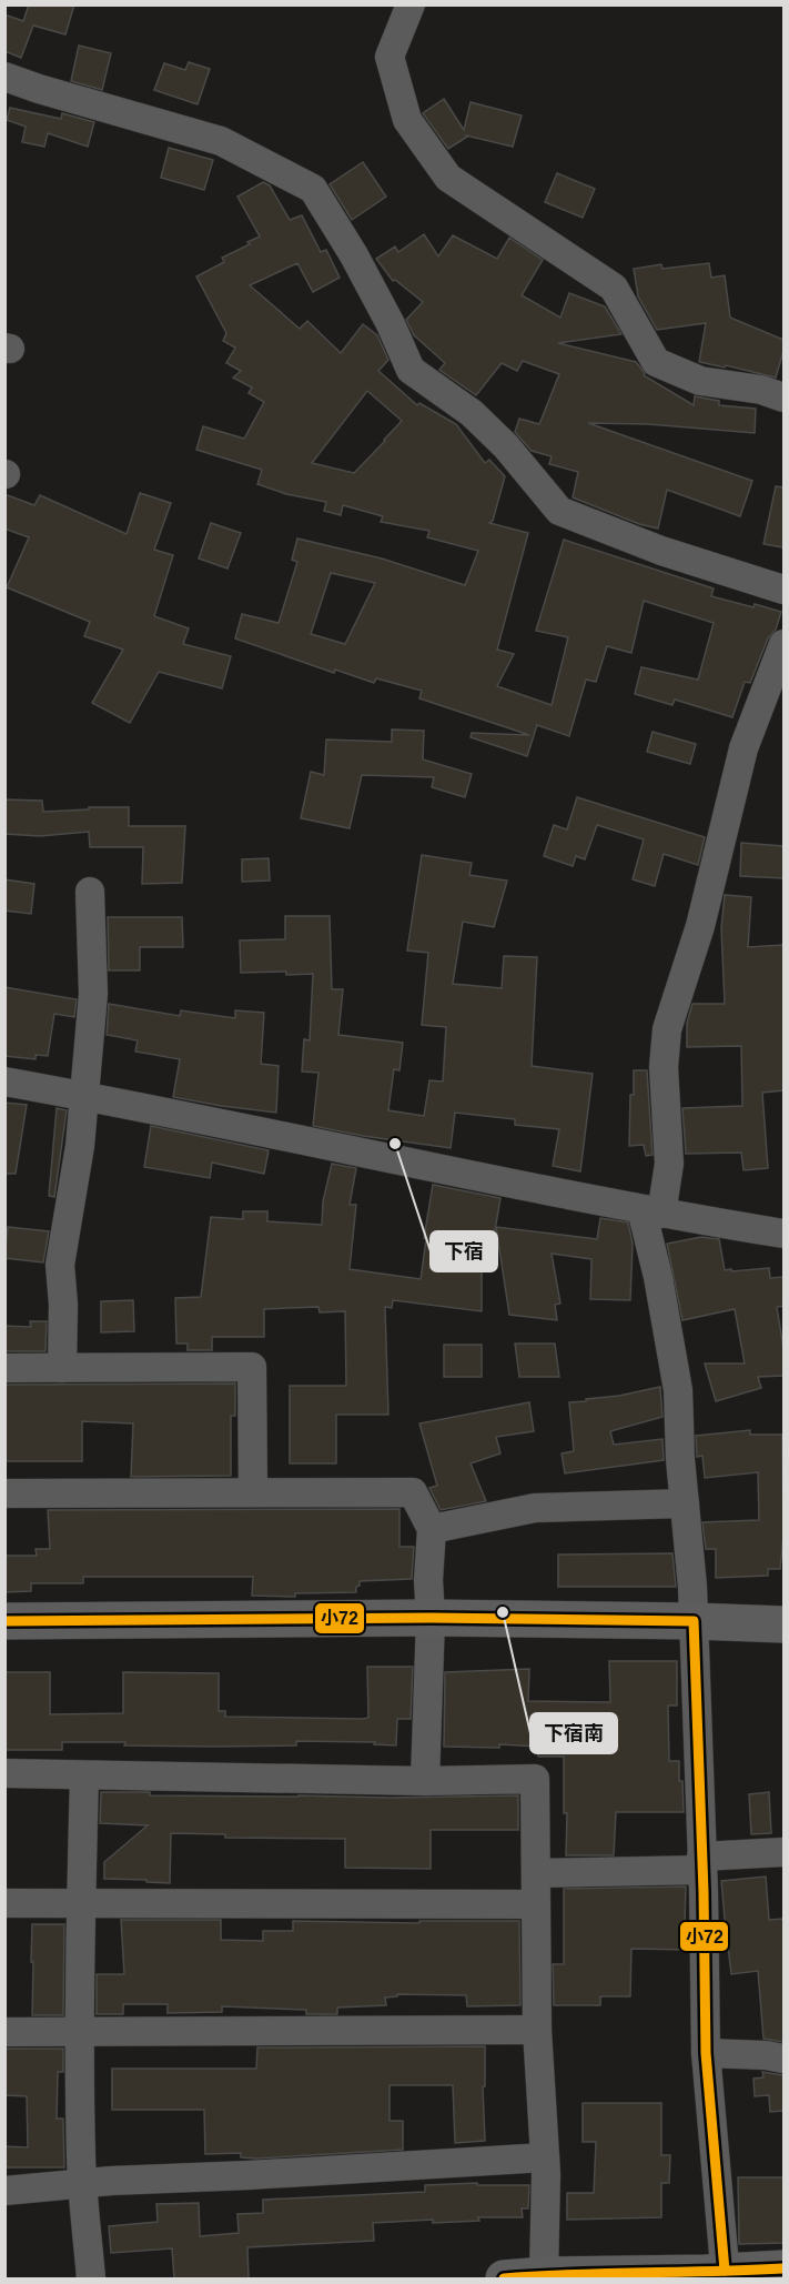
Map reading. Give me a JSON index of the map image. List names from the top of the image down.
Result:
{
  "places": ["下宿", "下宿南"],
  "lines": ["transit line 小72"]
}
